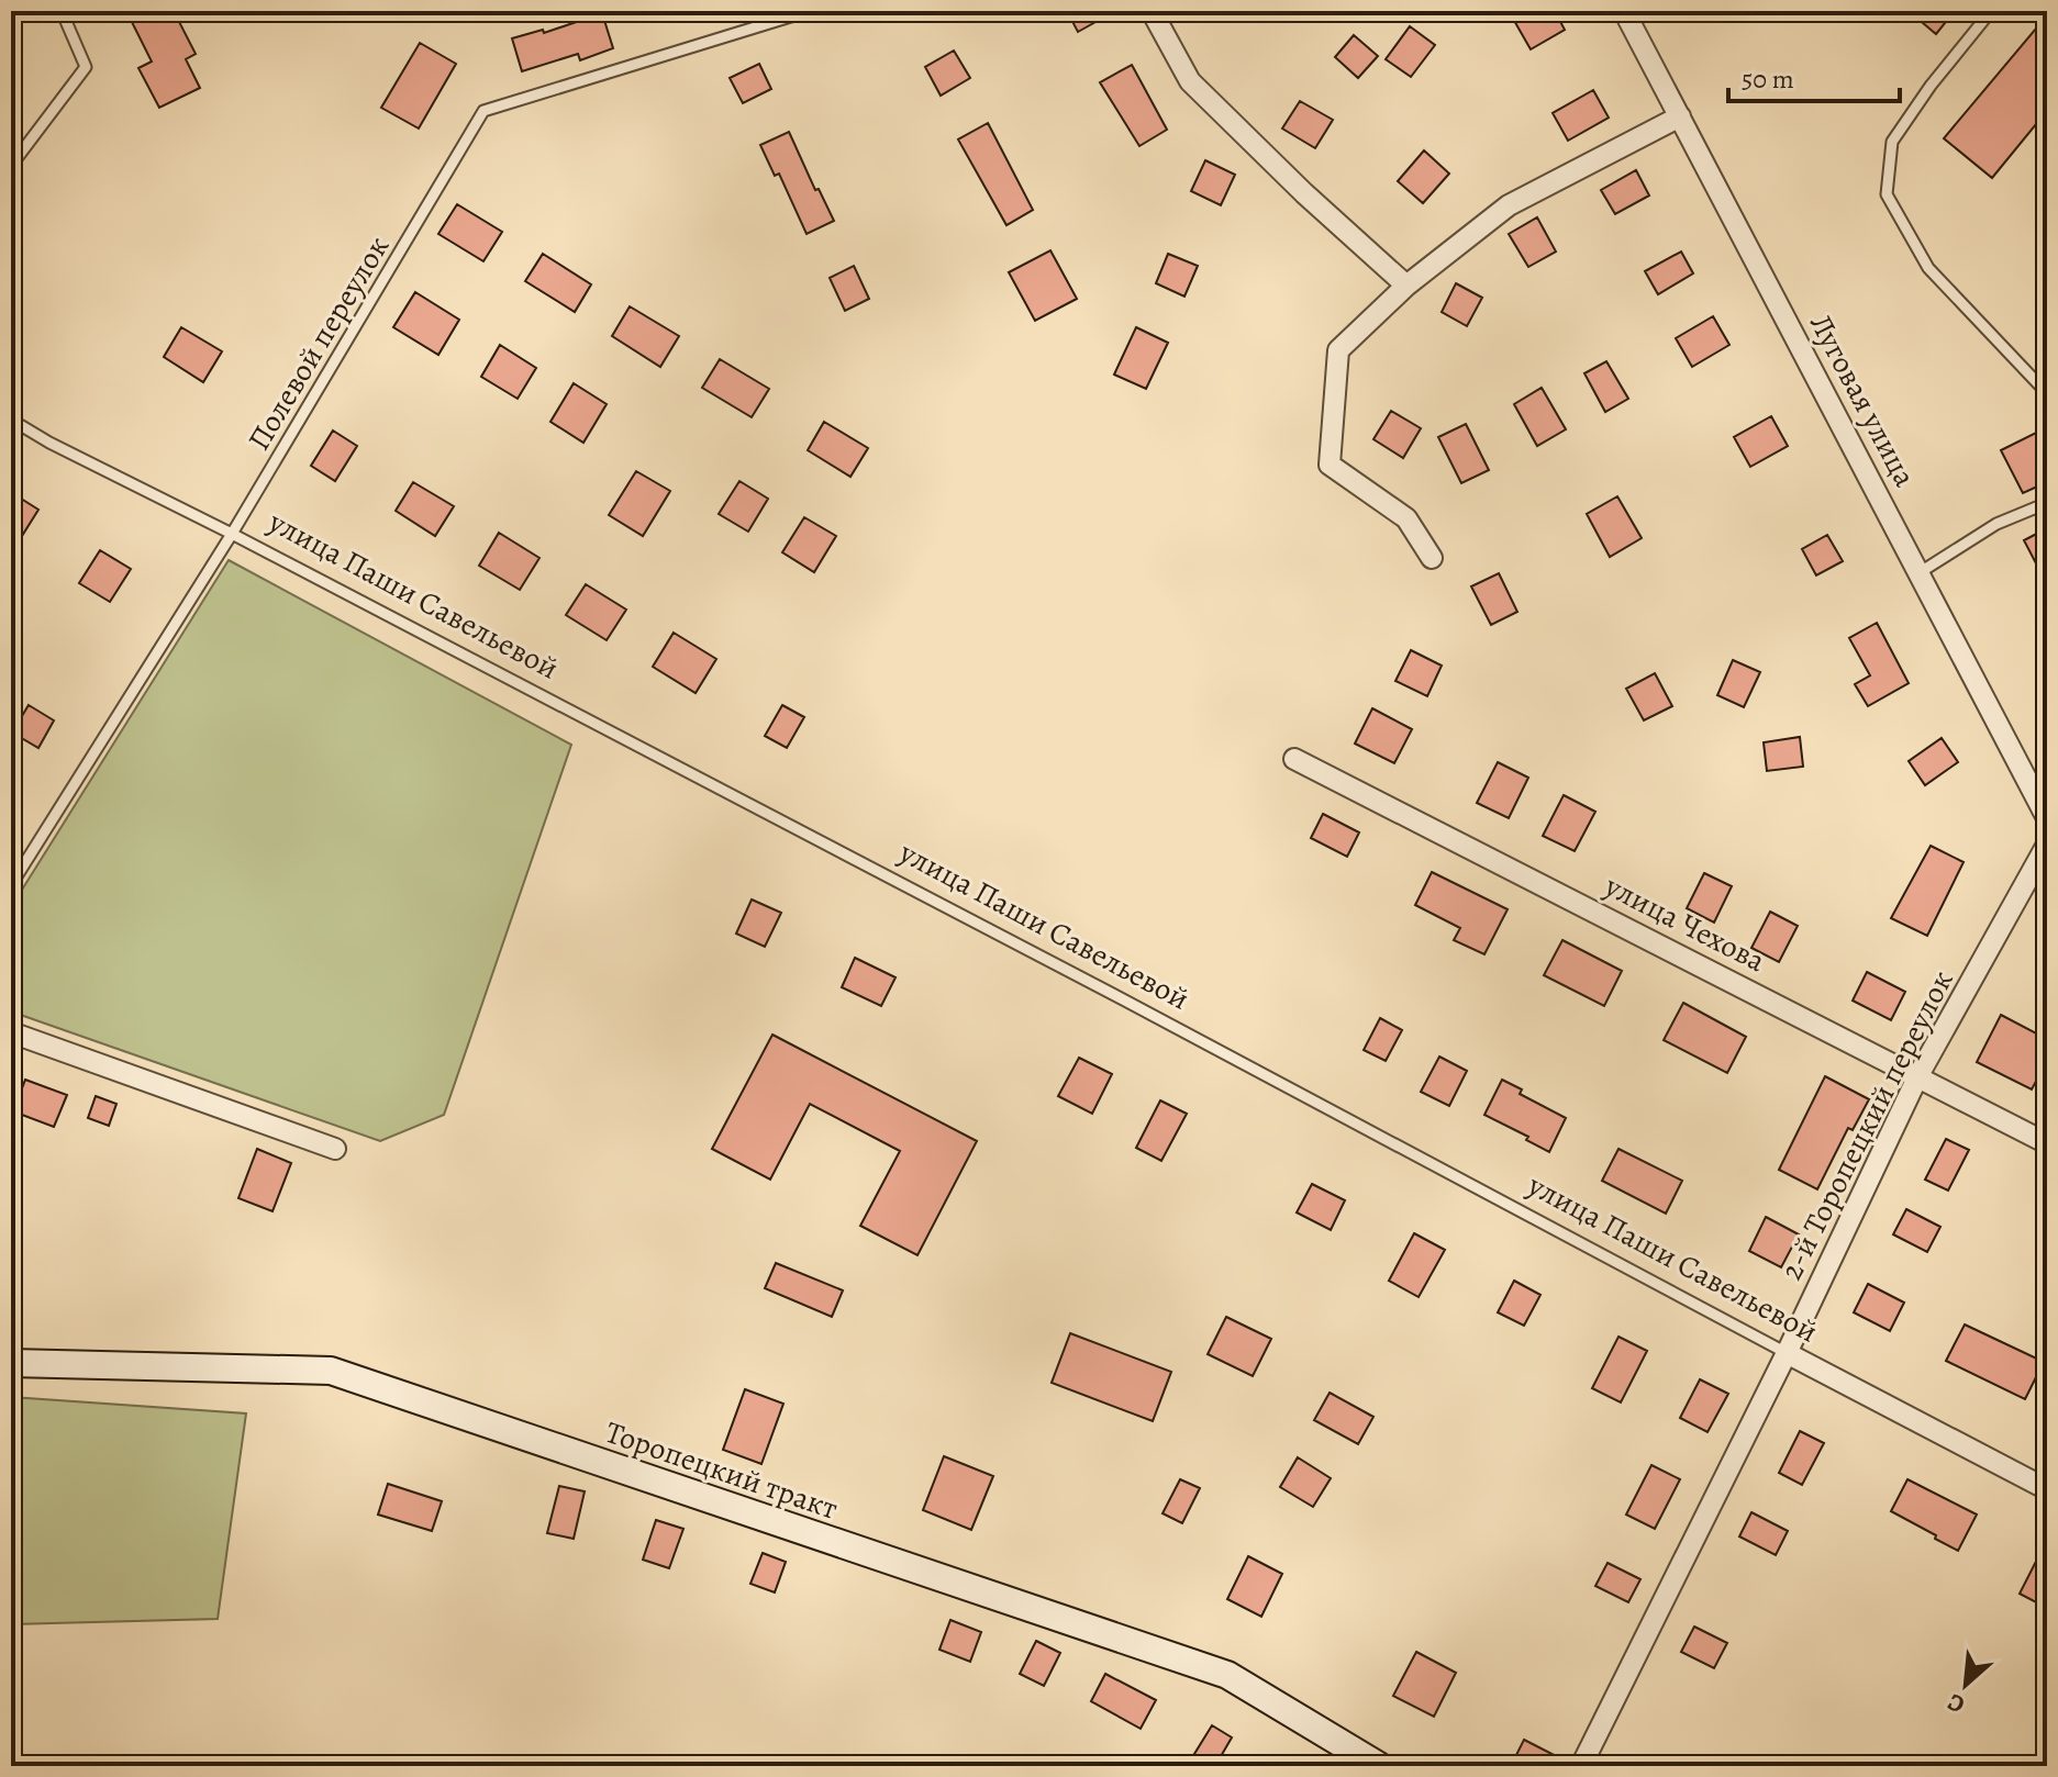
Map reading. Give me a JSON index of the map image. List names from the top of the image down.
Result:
{
  "streets": {
    "main road": ["Торопецкий тракт"],
    "street": [
      "Луговая улица",
      "улица Паши Савельевой",
      "улица Чехова",
      "2-й Торопецкий переулок"
    ],
    "lane": ["Полевой переулок"]
  },
  "crossings": [
    ["Полевой переулок", "улица Паши Савельевой"],
    ["улица Паши Савельевой", "2-й Торопецкий переулок"],
    ["улица Чехова", "2-й Торопецкий переулок"]
  ],
  "scale_bar": "50 m",
  "north": "bottom left"
}
